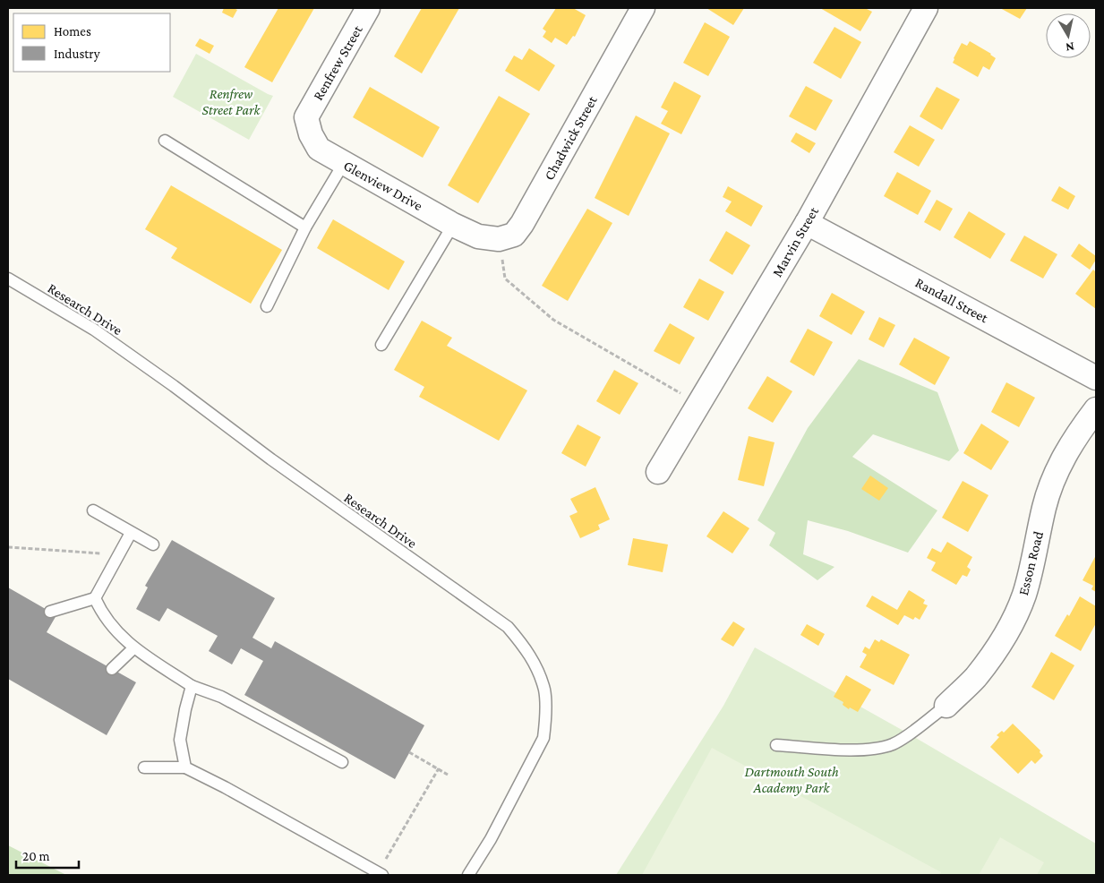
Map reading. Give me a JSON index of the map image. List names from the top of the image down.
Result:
{
  "streets": {
    "street": [
      "Renfrew Street",
      "Chadwick Street",
      "Glenview Drive",
      "Marvin Street",
      "Randall Street",
      "Esson Road"
    ],
    "lane": ["Research Drive"]
  },
  "crossings": [
    ["Renfrew Street", "Glenview Drive"],
    ["Chadwick Street", "Glenview Drive"],
    ["Marvin Street", "Randall Street"]
  ],
  "parks": ["Renfrew Street Park", "Dartmouth South Academy Park"],
  "legend": ["Homes", "Industry"],
  "scale_bar": "20 m",
  "north": "bottom"
}
